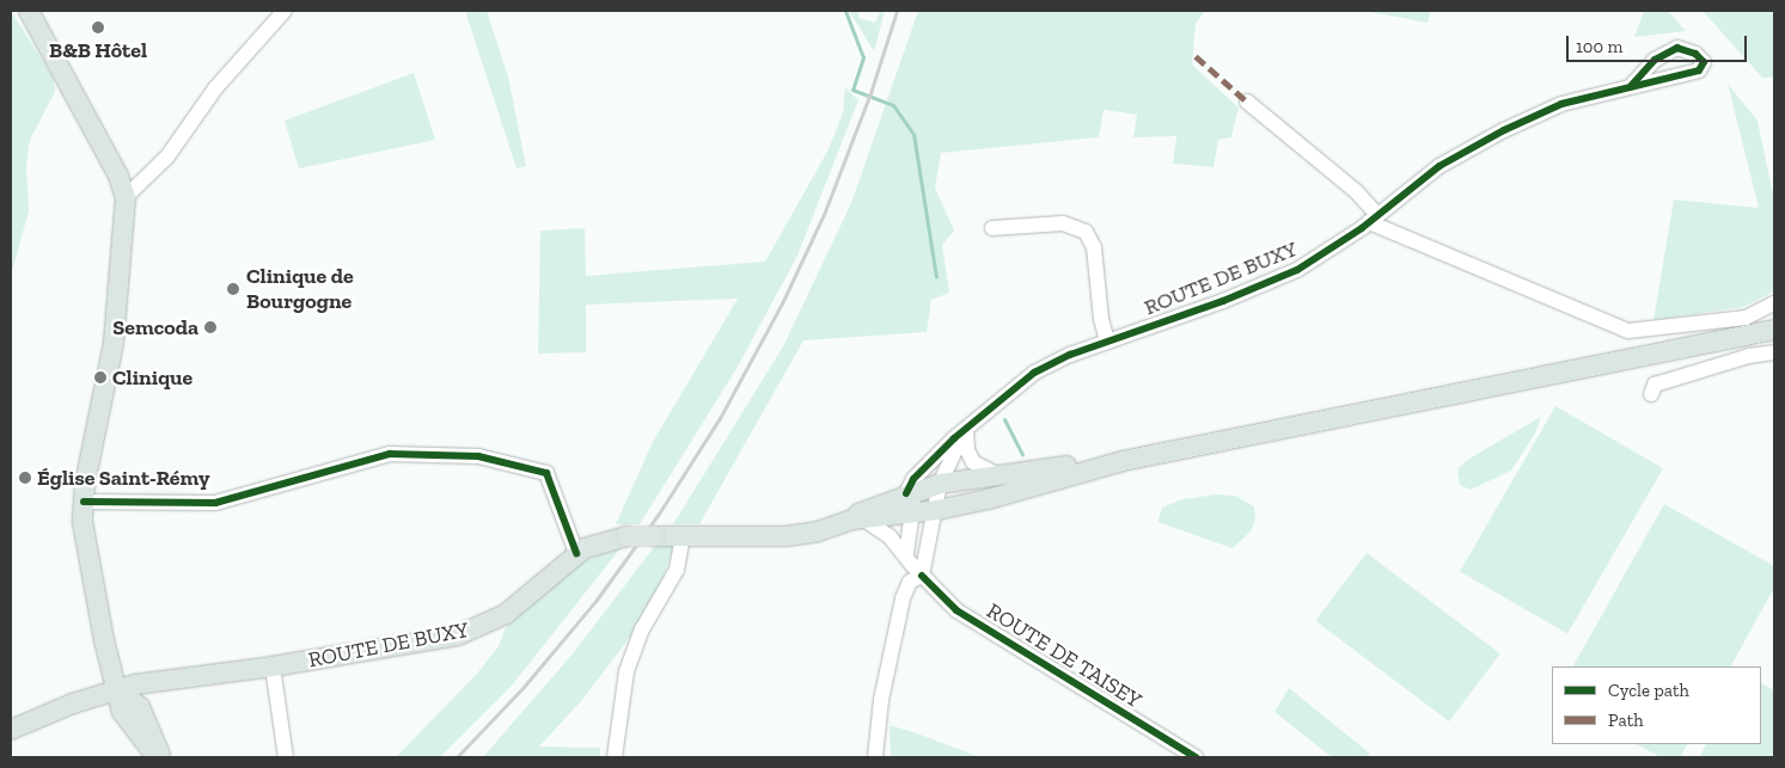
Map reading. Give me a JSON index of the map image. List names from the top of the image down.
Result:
{
  "streets": {
    "main road": ["ROUTE DE BUXY"],
    "street": ["ROUTE DE TAISEY"]
  },
  "crossings": [
    ["ROUTE DE BUXY", "ROUTE DE TAISEY"]
  ],
  "places": [
    "B&B Hôtel",
    "Clinique de Bourgogne",
    "Semcoda",
    "Clinique",
    "Église Saint-Rémy"
  ],
  "legend": ["Cycle path", "Path"],
  "scale_bar": "100 m"
}
